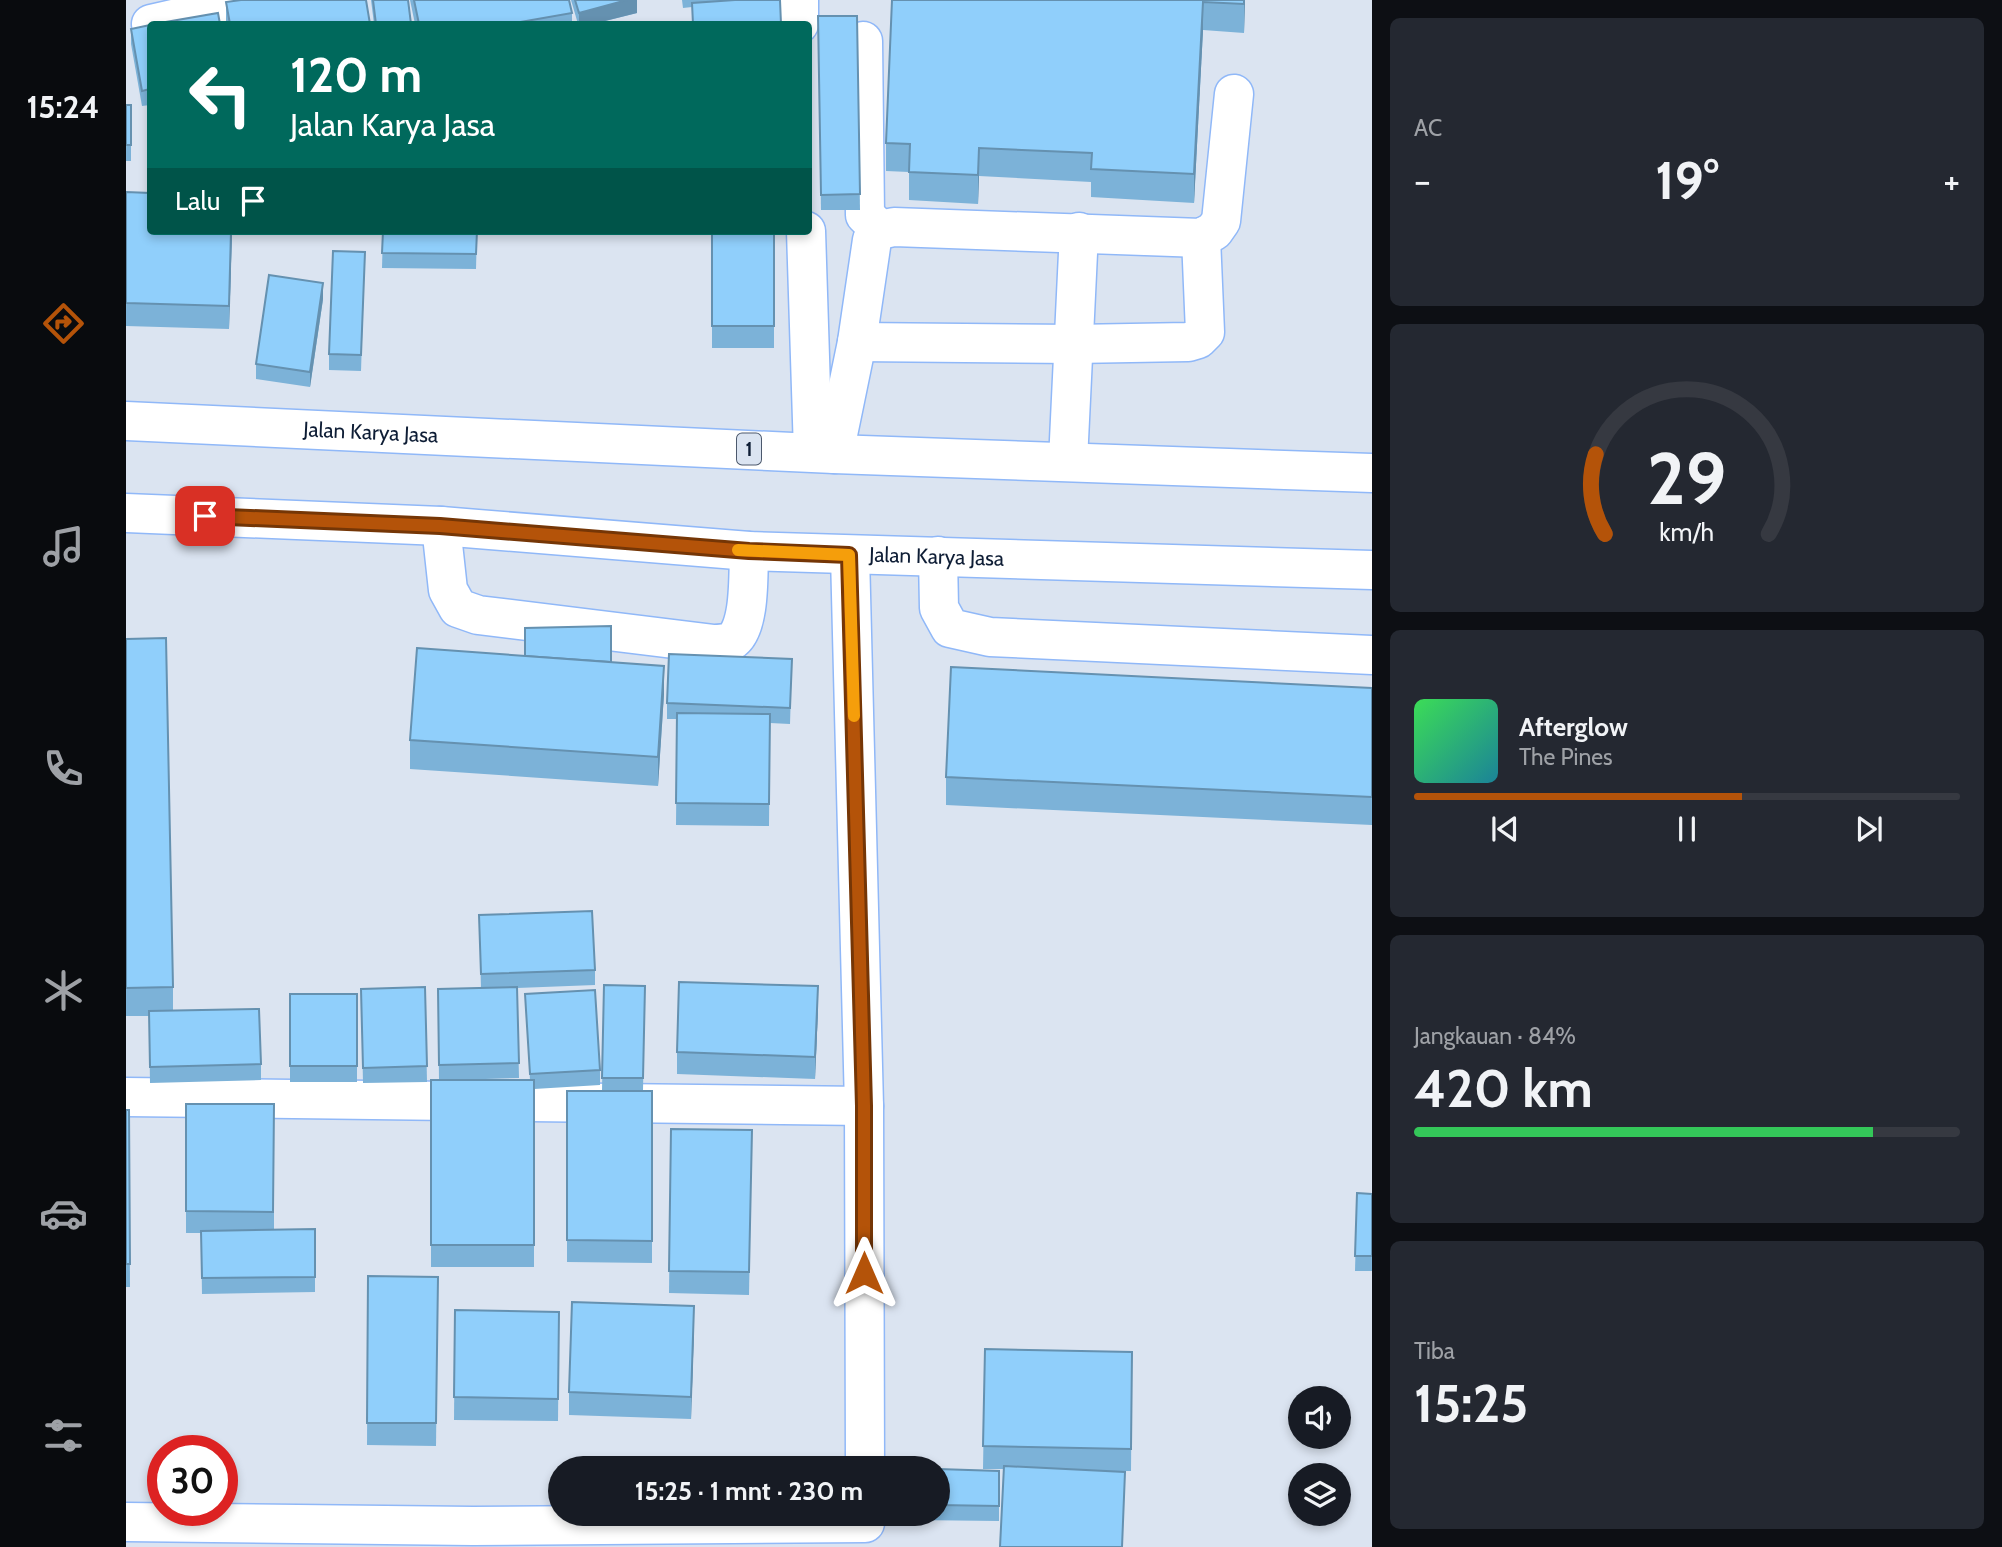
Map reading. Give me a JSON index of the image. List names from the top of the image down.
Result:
{
  "streets": {
    "main road": ["Jalan Karya Jasa", "1"]
  },
  "page": {
    "tabs": "15:24",
    "tile": [
      "AC",
      ["Jangkauan · 84%", "420 km"],
      ["Tiba", "15:25"]
    ],
    "turn": ["120 m", "Jalan Karya Jasa"],
    "heat": ["−", "19°", "+"],
    "then": "Lalu",
    "song": ["Afterglow", "The Pines"],
    "limit": "30",
    "trip": "15:25 · 1 mnt · 230 m",
    "gauge": ["29", "km/h"]
  }
}
